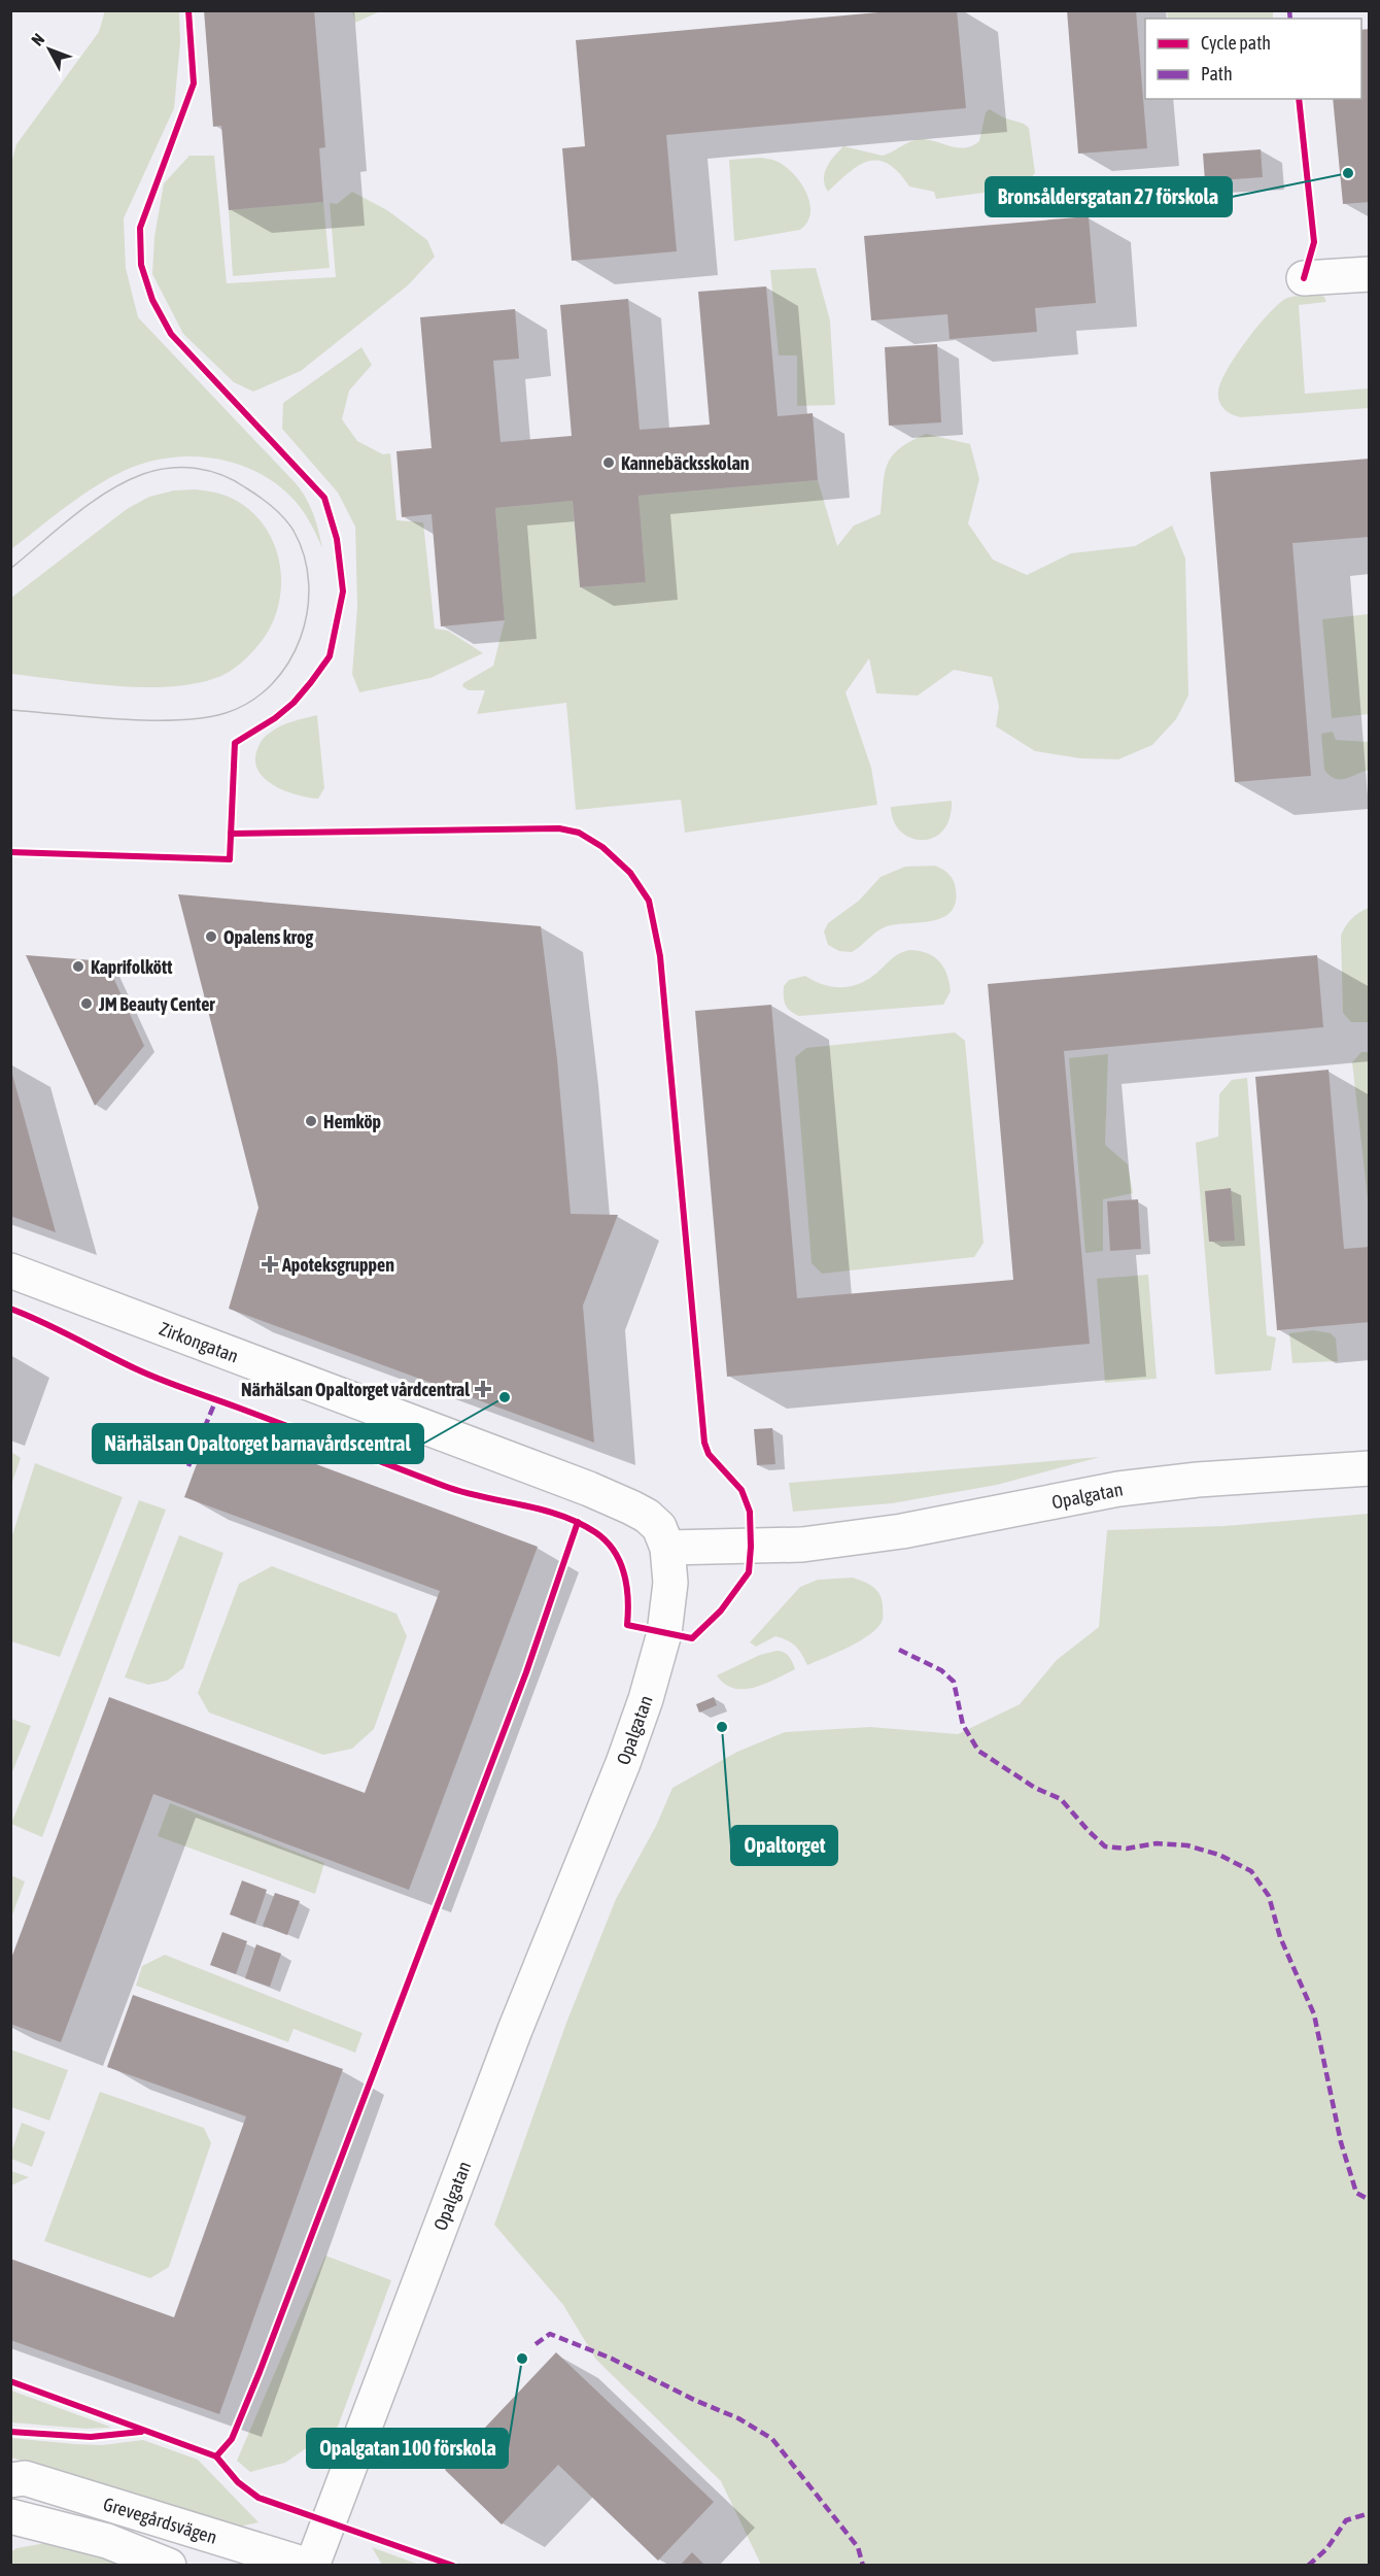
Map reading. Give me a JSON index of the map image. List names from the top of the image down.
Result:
{
  "streets": {
    "street": ["Zirkongatan", "Opalgatan", "Grevegårdsvägen"]
  },
  "crossings": [
    ["Zirkongatan", "Opalgatan"],
    ["Opalgatan", "Grevegårdsvägen"]
  ],
  "places": {
    "other": [
      "Bronsåldersgatan 27 förskola",
      "Kannebäcksskolan",
      "Opalens krog",
      "Kaprifolkött",
      "JM Beauty Center",
      "Hemköp",
      "Närhälsan Opaltorget barnavårdscentral",
      "Opaltorget",
      "Opalgatan 100 förskola"
    ],
    "health": ["Apoteksgruppen", "Närhälsan Opaltorget vårdcentral"]
  },
  "legend": ["Cycle path", "Path"],
  "north": "top left"
}
